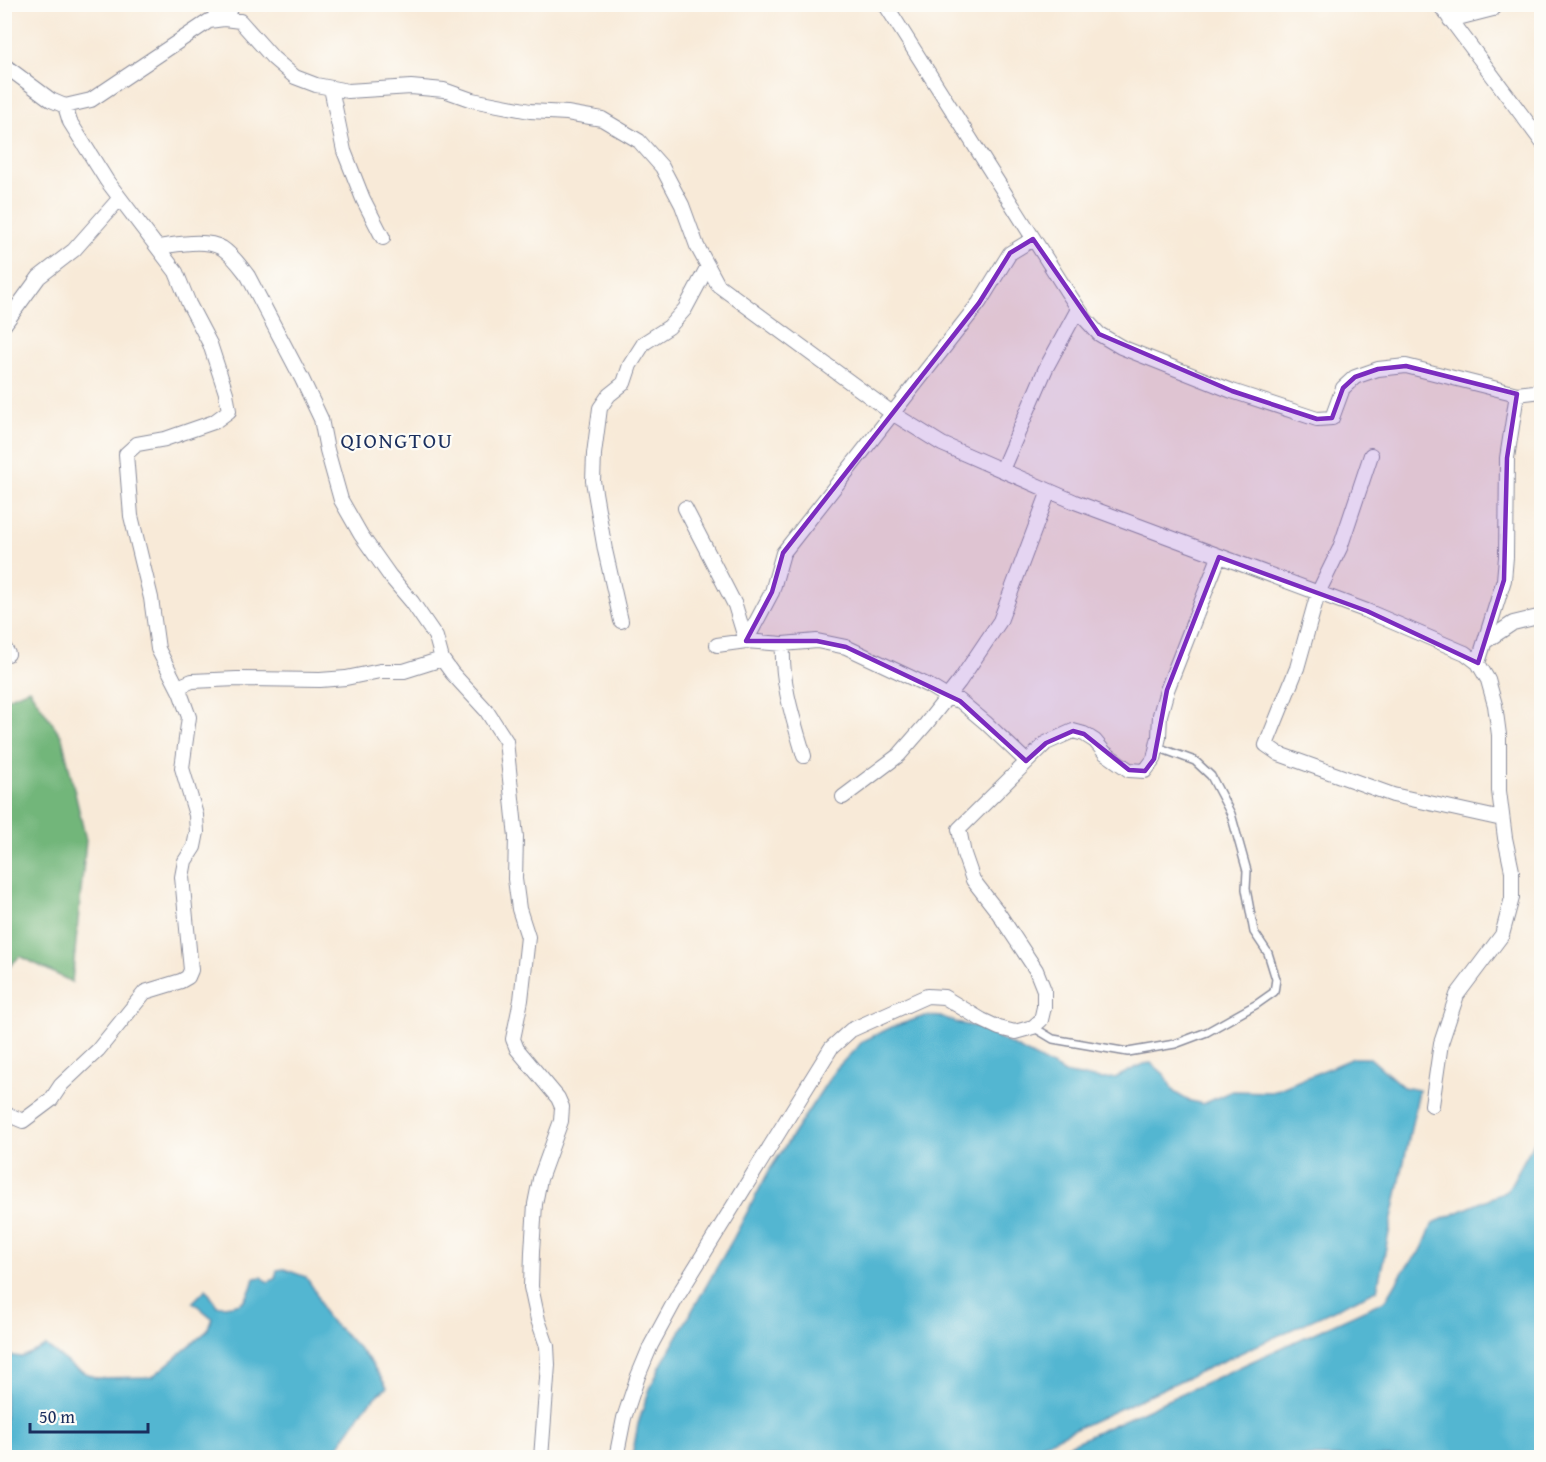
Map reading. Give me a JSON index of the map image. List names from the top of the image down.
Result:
{
  "districts": ["QIONGTOU"],
  "scale_bar": "50 m"
}
